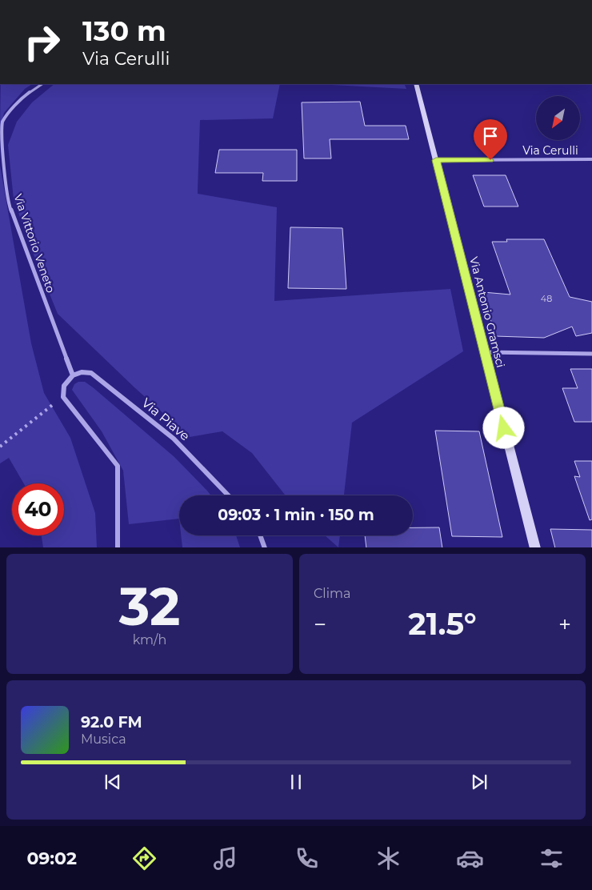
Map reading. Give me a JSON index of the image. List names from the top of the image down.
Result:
{
  "streets": {
    "street": [
      "Via Cerulli",
      "Via Vittorio Veneto",
      "Via Antonio Gramsci",
      "Via Piave"
    ]
  },
  "crossings": [
    ["Via Cerulli", "Via Antonio Gramsci"],
    ["Via Vittorio Veneto", "Via Piave"]
  ],
  "house_numbers": ["48"],
  "north": "bottom left",
  "page": {
    "turn": ["130 m", "Via Cerulli"],
    "limit": "40",
    "trip": "09:03 · 1 min · 150 m",
    "tile": [
      ["32", "km/h"],
      "Clima"
    ],
    "heat": ["−", "21.5°", "+"],
    "song": ["92.0 FM", "Musica"],
    "tabs": "09:02"
  }
}
